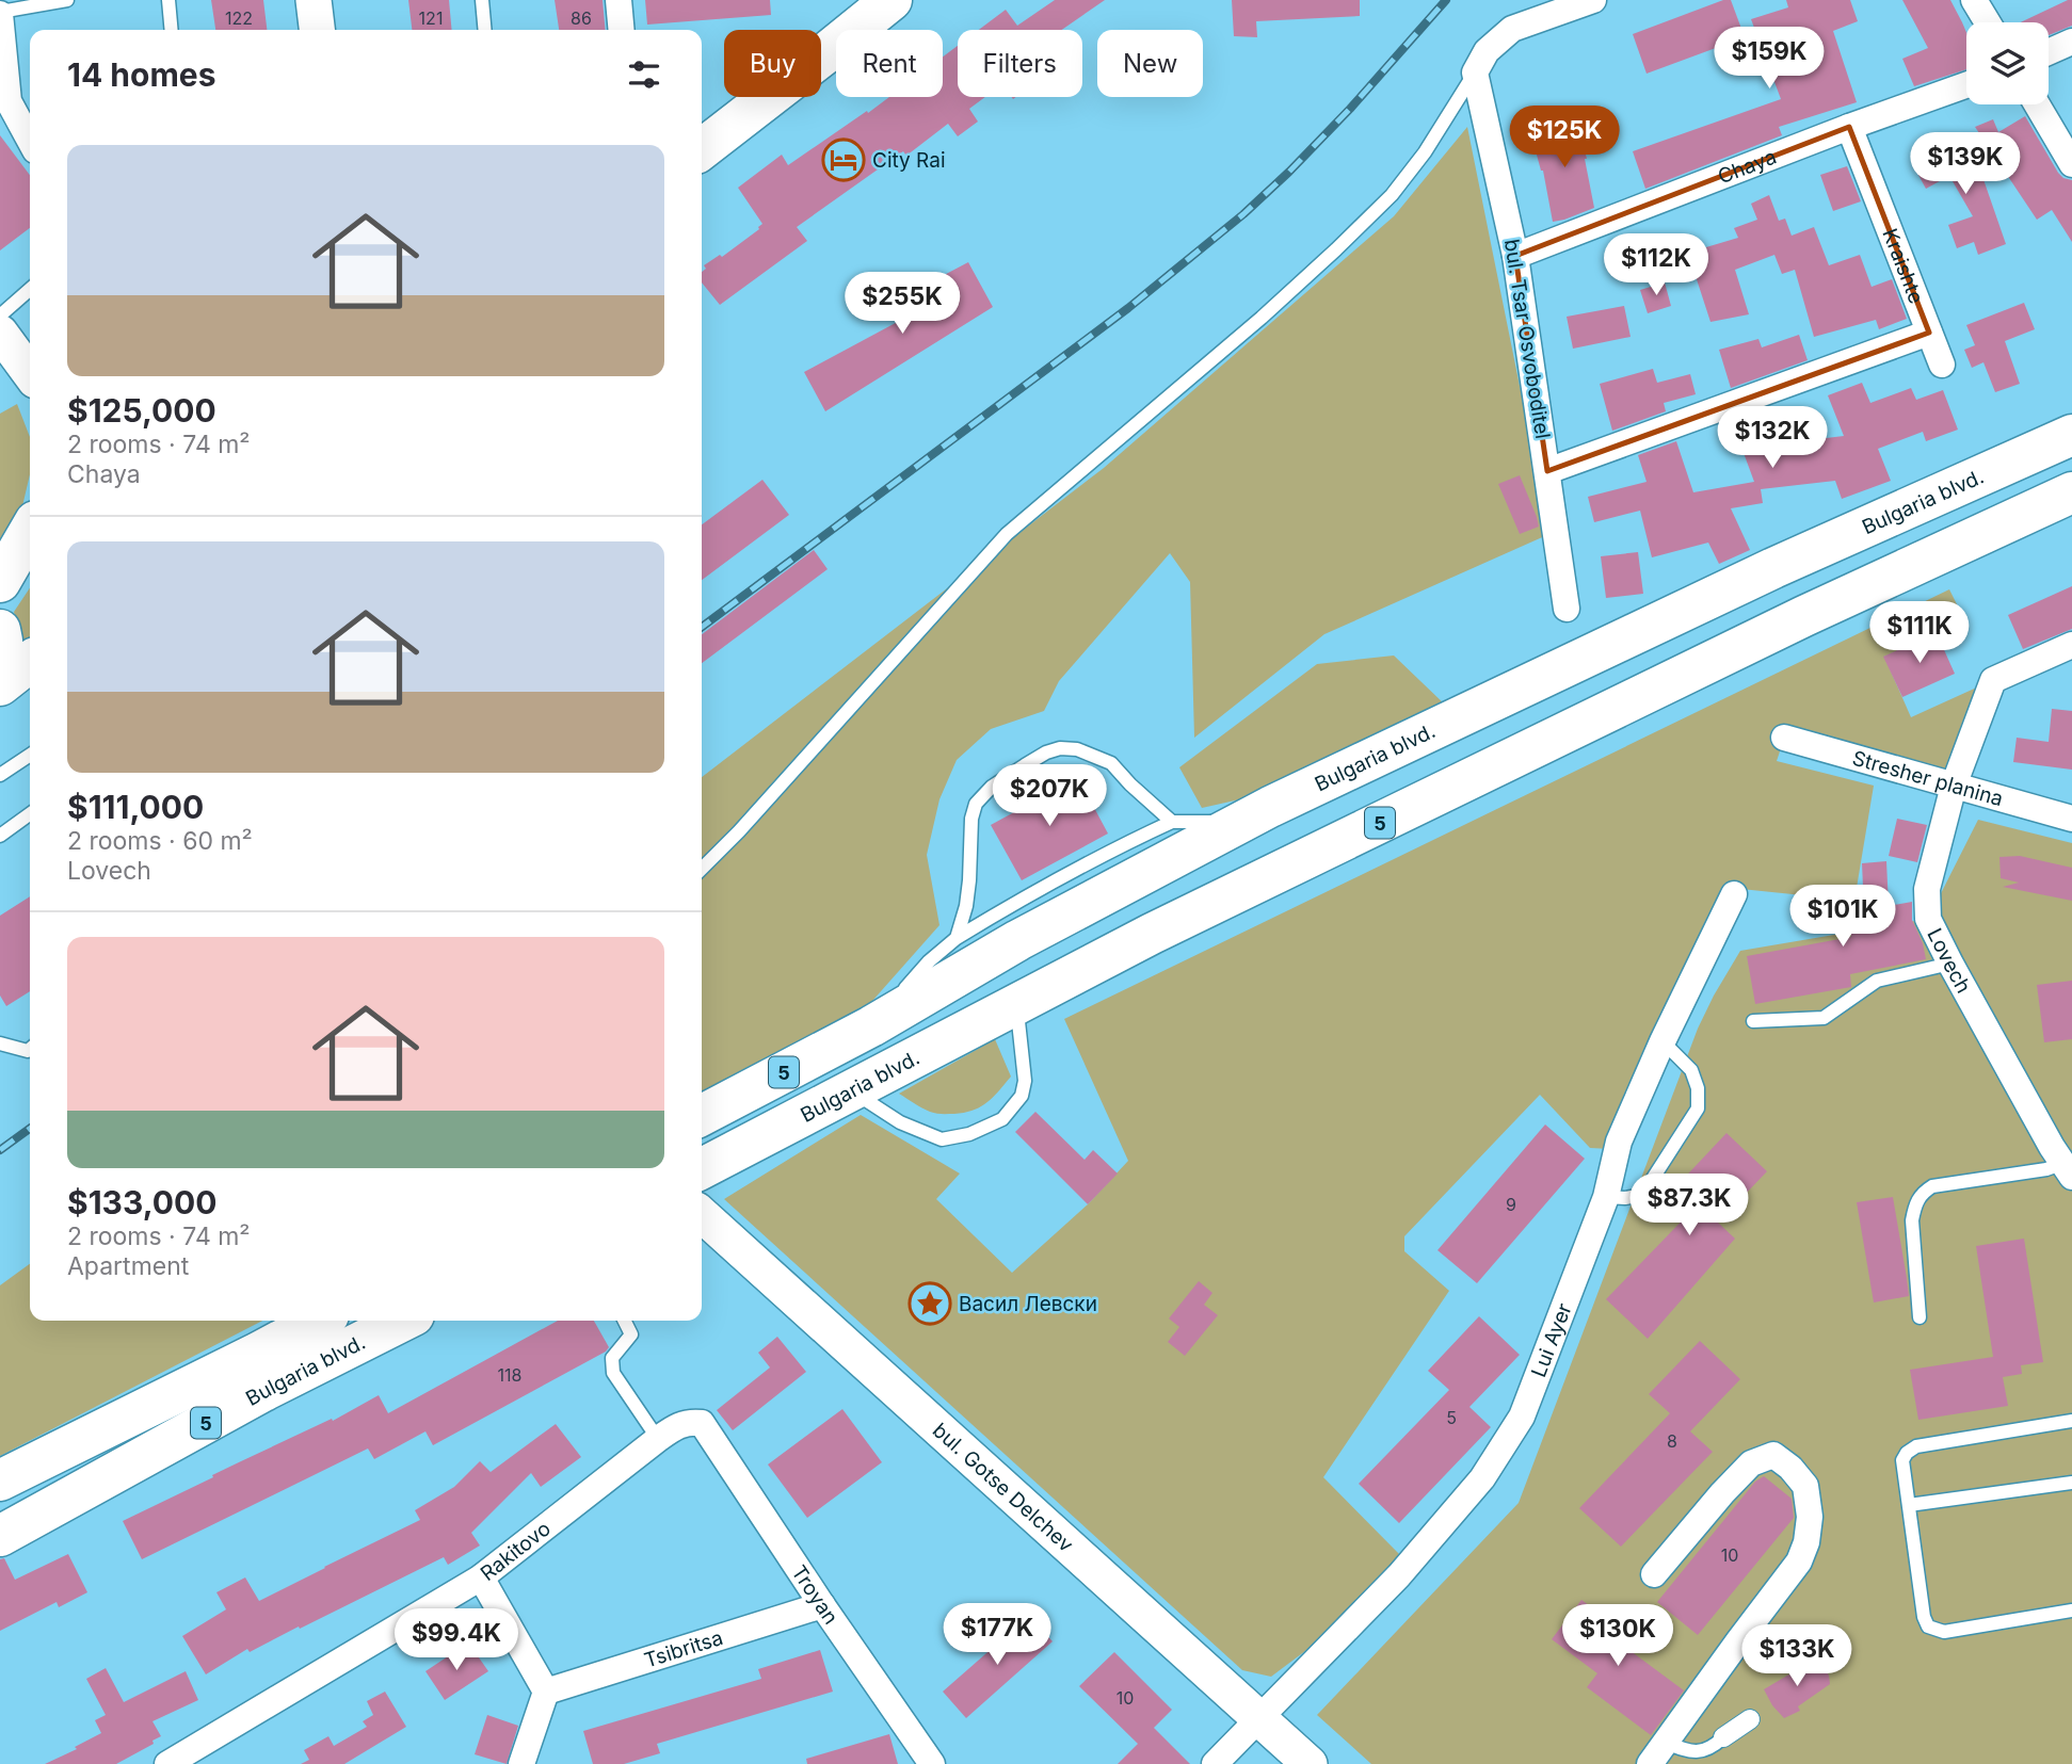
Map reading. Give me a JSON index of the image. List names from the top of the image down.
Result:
{
  "streets": {
    "main road": ["Bulgaria blvd.", "5", "bul. Gotse Delchev"],
    "street": [
      "Chaya",
      "Kraishte",
      "bul. Tsar Osvoboditel",
      "Stresher planina",
      "Lovech",
      "Lui Ayer",
      "Rakitovo",
      "Troyan",
      "Tsibritsa"
    ]
  },
  "crossings": [
    ["Chaya", "Kraishte"],
    ["Chaya", "bul. Tsar Osvoboditel"],
    ["Stresher planina", "Lovech"],
    ["Lui Ayer", "bul. Gotse Delchev"],
    ["Rakitovo", "Troyan"],
    ["Troyan", "Tsibritsa"]
  ],
  "places": {
    "hotel": ["City Rai"],
    "place": ["Васил Левски"]
  },
  "house_numbers": [
    "122",
    "121",
    "86",
    "9",
    "118",
    "5",
    "8",
    "10",
    "10"
  ],
  "page": {
    "price": [
      "$159K",
      "$125K",
      "$139K",
      "$112K",
      "$255K",
      "$132K",
      "$111K",
      "$207K",
      "$101K",
      "$87.3K",
      "$177K",
      "$130K",
      "$99.4K",
      "$133K"
    ],
    "chip": [
      "Buy",
      "Rent",
      "Filters",
      "New"
    ],
    "heading": "14 homes",
    "list": [
      {
        "name": "$125,000",
        "note": "2 rooms · 74 m² · Chaya"
      },
      {
        "name": "$111,000",
        "note": "2 rooms · 60 m² · Lovech"
      },
      {
        "name": "$133,000",
        "note": "2 rooms · 74 m² · Apartment"
      }
    ]
  }
}
